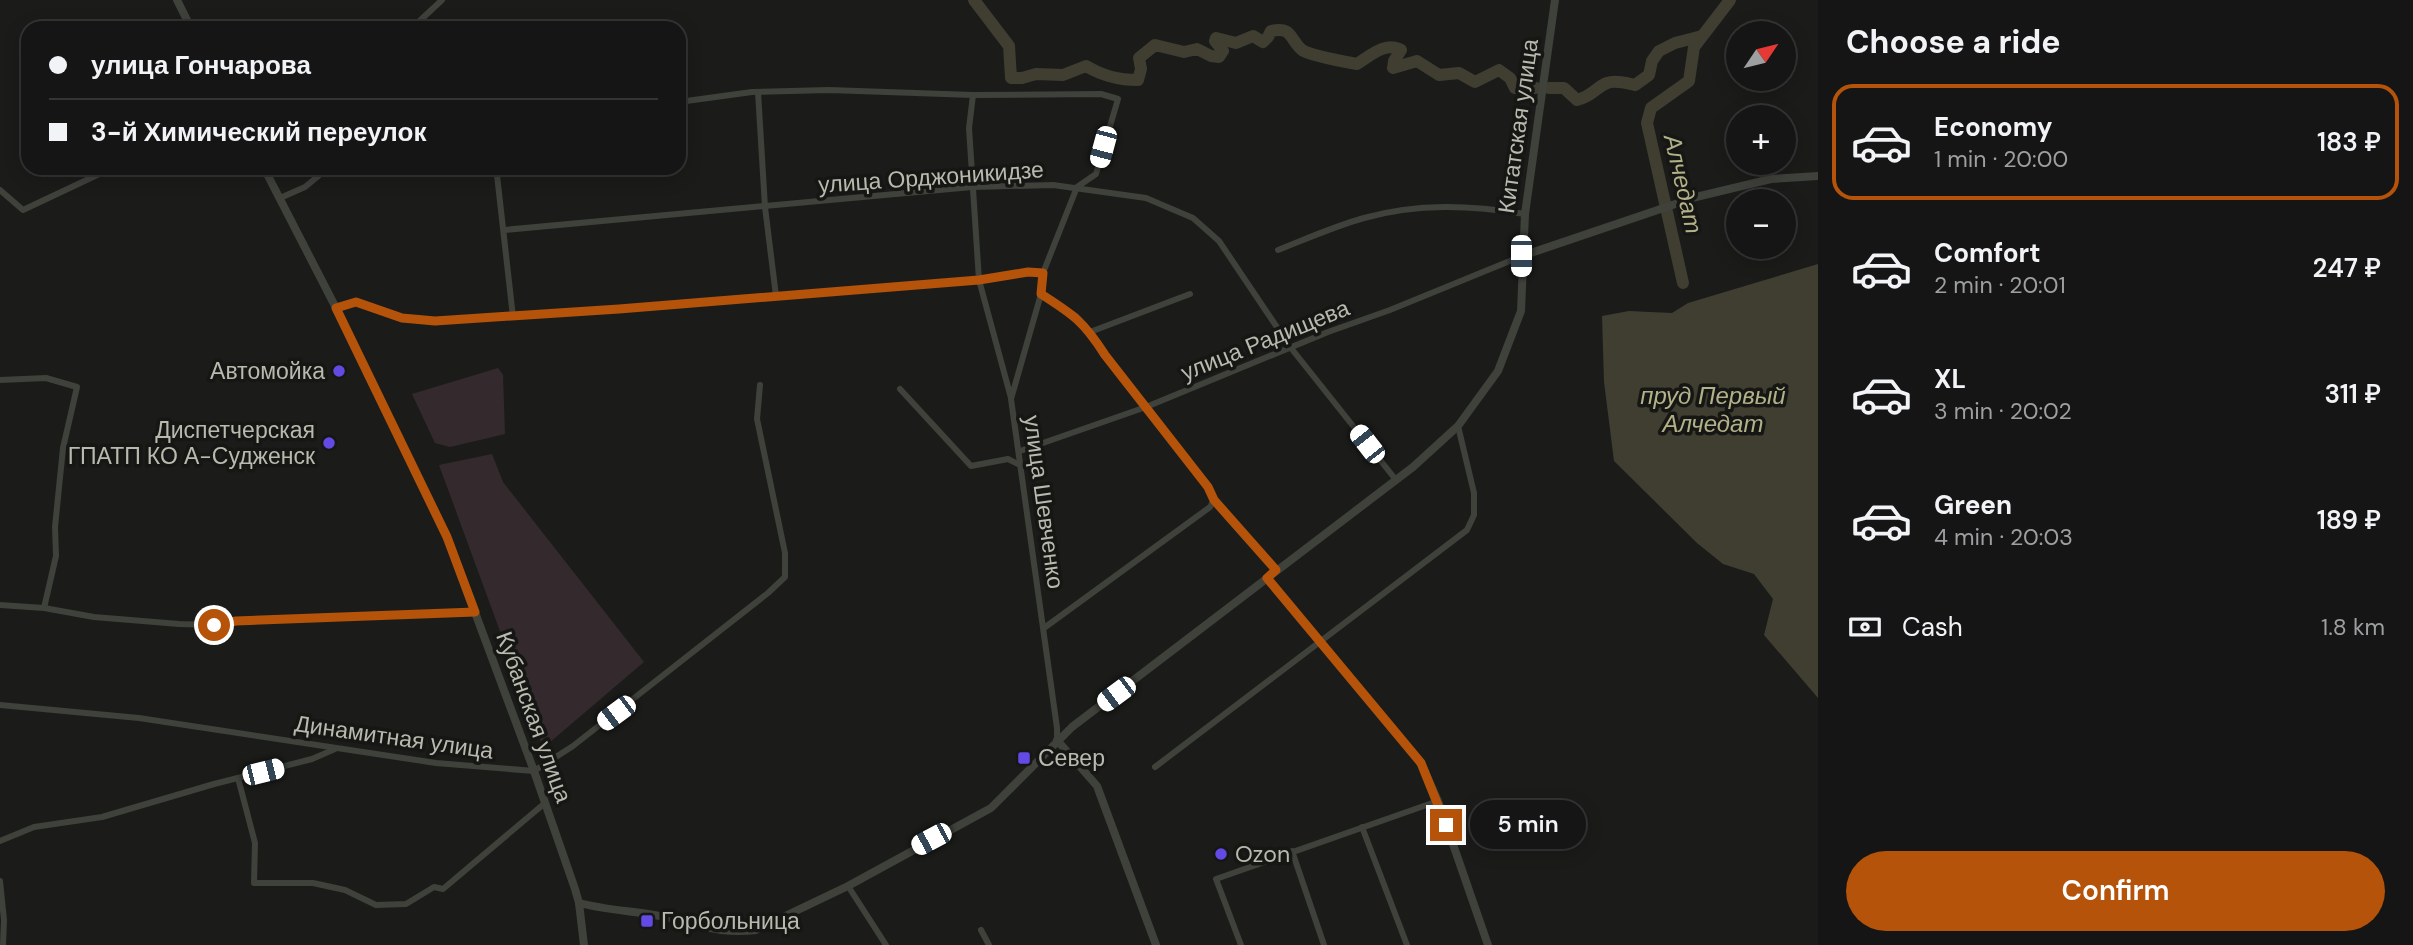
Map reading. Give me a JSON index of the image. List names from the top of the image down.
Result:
{
  "streets": {
    "street": [
      "Китатская улица",
      "улица Орджоникидзе",
      "улица Радищева",
      "улица Шевченко",
      "Кубанская улица",
      "Динамитная улица"
    ]
  },
  "crossings": [
    ["Китатская улица", "улица Орджоникидзе"],
    ["Китатская улица", "улица Радищева"],
    ["Китатская улица", "улица Шевченко"],
    ["Китатская улица", "Кубанская улица"],
    ["улица Орджоникидзе", "улица Радищева"],
    ["улица Орджоникидзе", "улица Шевченко"],
    ["улица Радищева", "улица Шевченко"],
    ["Кубанская улица", "Динамитная улица"]
  ],
  "water": ["Алчедат", "пруд Первый Алчедат"],
  "places": {
    "other": ["Автомойка", "Диспетчерская ГПАТП КО А-Судженск", "Ozon"],
    "transit": ["Север", "Горбольница"]
  },
  "north": "top right",
  "page": {
    "heading": "Choose a ride",
    "map_buttons": ["+", "−"],
    "banner": ["улица Гончарова", "3-й Химический переулок"],
    "list": [
      {
        "name": "Economy",
        "note": "1 min · 20:00",
        "value": "183 ₽"
      },
      {
        "name": "Comfort",
        "note": "2 min · 20:01",
        "value": "247 ₽"
      },
      {
        "name": "XL",
        "note": "3 min · 20:02",
        "value": "311 ₽"
      },
      {
        "name": "Green",
        "note": "4 min · 20:03",
        "value": "189 ₽"
      }
    ],
    "pay": ["Cash", "1.8 km"],
    "bubble": "5 min",
    "buttons": "Confirm"
  }
}
